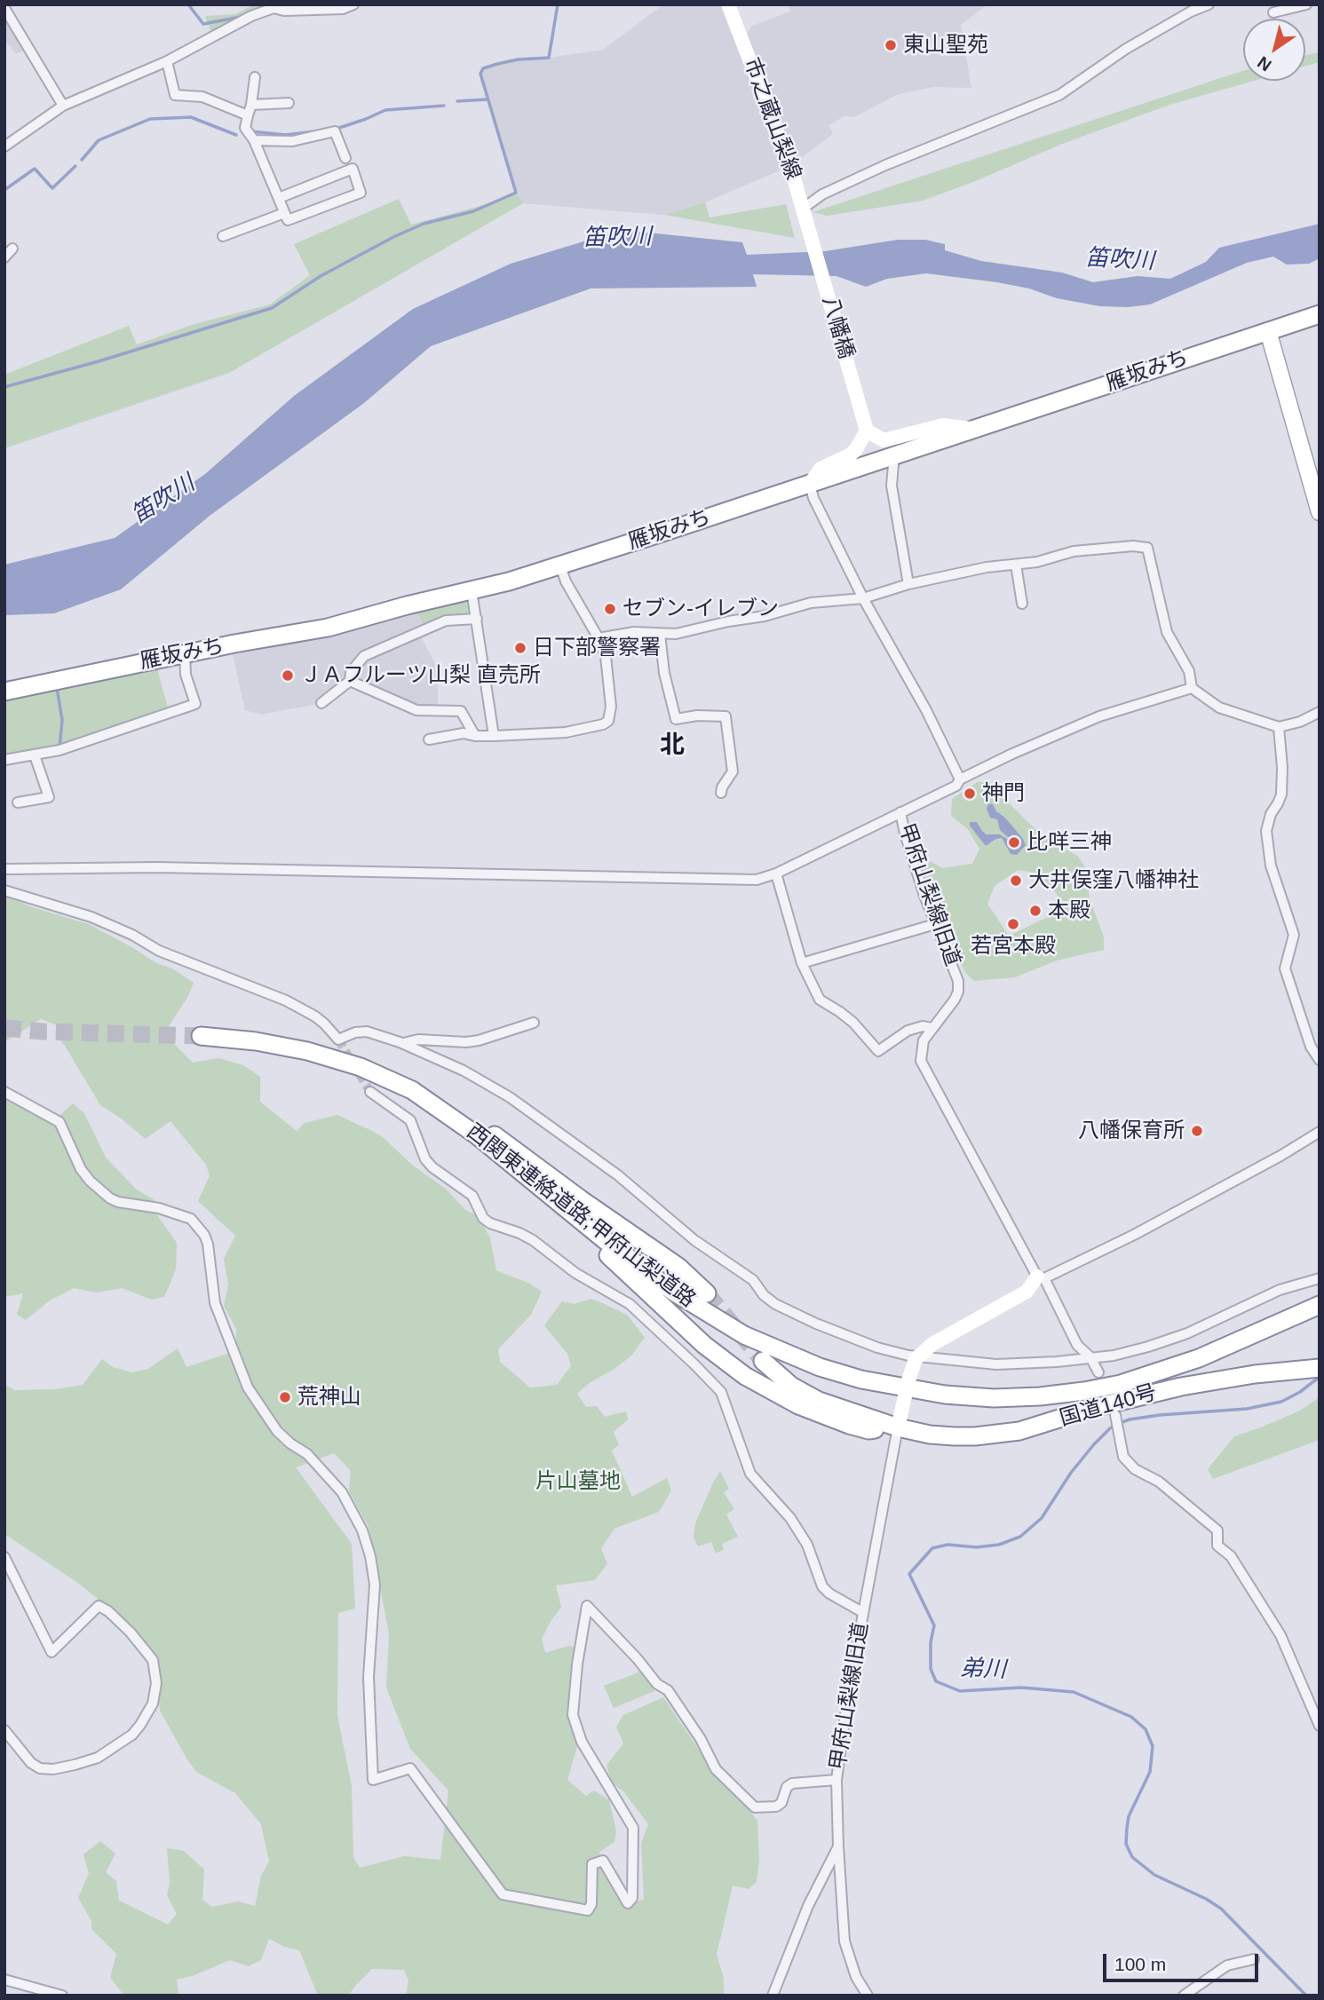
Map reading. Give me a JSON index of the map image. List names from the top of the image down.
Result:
{
  "streets": {
    "highway": ["雁坂みち", "西関東連絡道路;甲府山梨道路", "国道140号"],
    "main road": ["市之蔵山梨線", "八幡橋", "甲府山梨線旧道"]
  },
  "crossings": [
    ["市之蔵山梨線", "八幡橋"],
    ["甲府山梨線旧道", "国道140号"]
  ],
  "districts": ["北"],
  "water": ["笛吹川", "弟川"],
  "parks": ["片山墓地"],
  "places": [
    "東山聖苑",
    "セブン-イレブン",
    "日下部警察署",
    "ＪＡフルーツ山梨 直売所",
    "神門",
    "比咩三神",
    "大井俣窪八幡神社",
    "本殿",
    "若宮本殿",
    "八幡保育所",
    "荒神山"
  ],
  "scale_bar": "100 m",
  "north": "bottom left"
}
